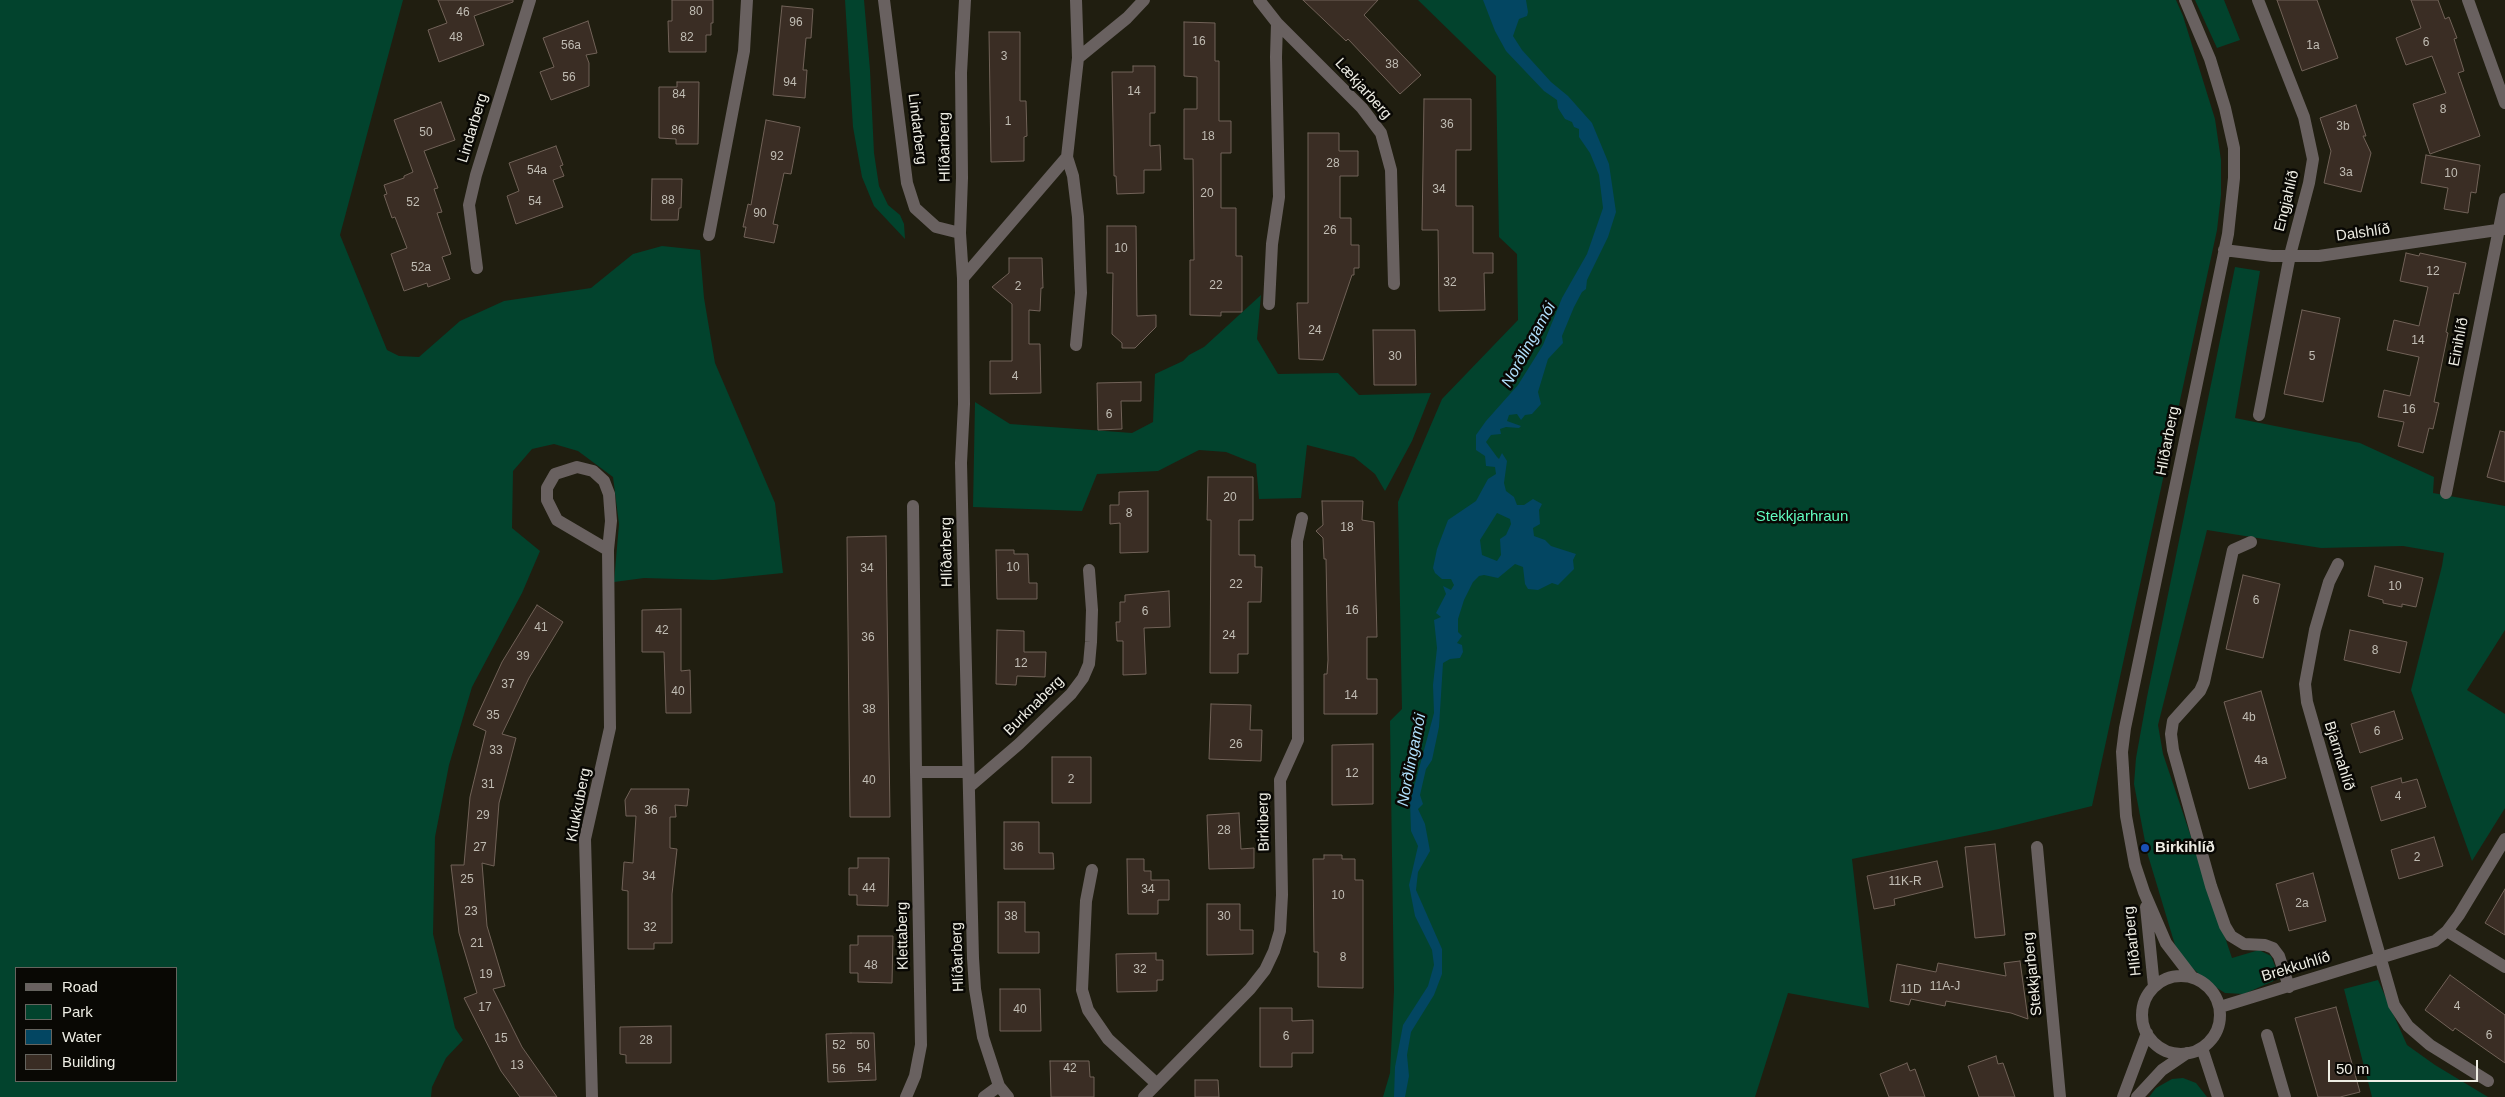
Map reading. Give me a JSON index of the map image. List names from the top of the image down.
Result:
{
  "streets": {
    "street": [
      "Lækjarberg",
      "Lindarberg",
      "Hlíðarberg",
      "Engjahlíð",
      "Dalshlíð",
      "Einihlíð",
      "Burknaberg",
      "Bjarmahlíð",
      "Klukkuberg",
      "Birkiberg",
      "Klettaberg",
      "Brekkuhlíð",
      "Stekkjarberg"
    ]
  },
  "crossings": [
    ["Lindarberg", "Hlíðarberg"],
    ["Hlíðarberg", "Dalshlíð"],
    ["Hlíðarberg", "Burknaberg"],
    ["Hlíðarberg", "Brekkuhlíð"],
    ["Engjahlíð", "Dalshlíð"],
    ["Dalshlíð", "Einihlíð"],
    ["Bjarmahlíð", "Brekkuhlíð"]
  ],
  "water": ["Norðlingamói"],
  "parks": ["Stekkjarhraun"],
  "places": ["Birkihlíð"],
  "house_numbers": [
    "80",
    "46",
    "96",
    "48",
    "82",
    "16",
    "6",
    "56a",
    "1a",
    "3",
    "38",
    "56",
    "94",
    "14",
    "84",
    "8",
    "1",
    "36",
    "3b",
    "86",
    "50",
    "18",
    "92",
    "28",
    "54a",
    "3a",
    "10",
    "34",
    "20",
    "88",
    "54",
    "52",
    "90",
    "26",
    "10",
    "52a",
    "12",
    "32",
    "22",
    "2",
    "24",
    "14",
    "30",
    "5",
    "4",
    "16",
    "6",
    "20",
    "8",
    "18",
    "10",
    "34",
    "22",
    "10",
    "6",
    "16",
    "6",
    "41",
    "42",
    "24",
    "36",
    "8",
    "39",
    "12",
    "37",
    "40",
    "14",
    "38",
    "35",
    "4b",
    "6",
    "26",
    "33",
    "4a",
    "12",
    "2",
    "40",
    "31",
    "4",
    "36",
    "29",
    "28",
    "27",
    "36",
    "2",
    "34",
    "25",
    "11K-R",
    "44",
    "34",
    "10",
    "2a",
    "23",
    "38",
    "30",
    "32",
    "21",
    "8",
    "48",
    "32",
    "19",
    "11A-J",
    "11D",
    "4",
    "17",
    "40",
    "6",
    "6",
    "15",
    "28",
    "52",
    "50",
    "13",
    "54",
    "42",
    "56"
  ],
  "legend": [
    "Road",
    "Park",
    "Water",
    "Building"
  ],
  "scale_bar": "50 m"
}
